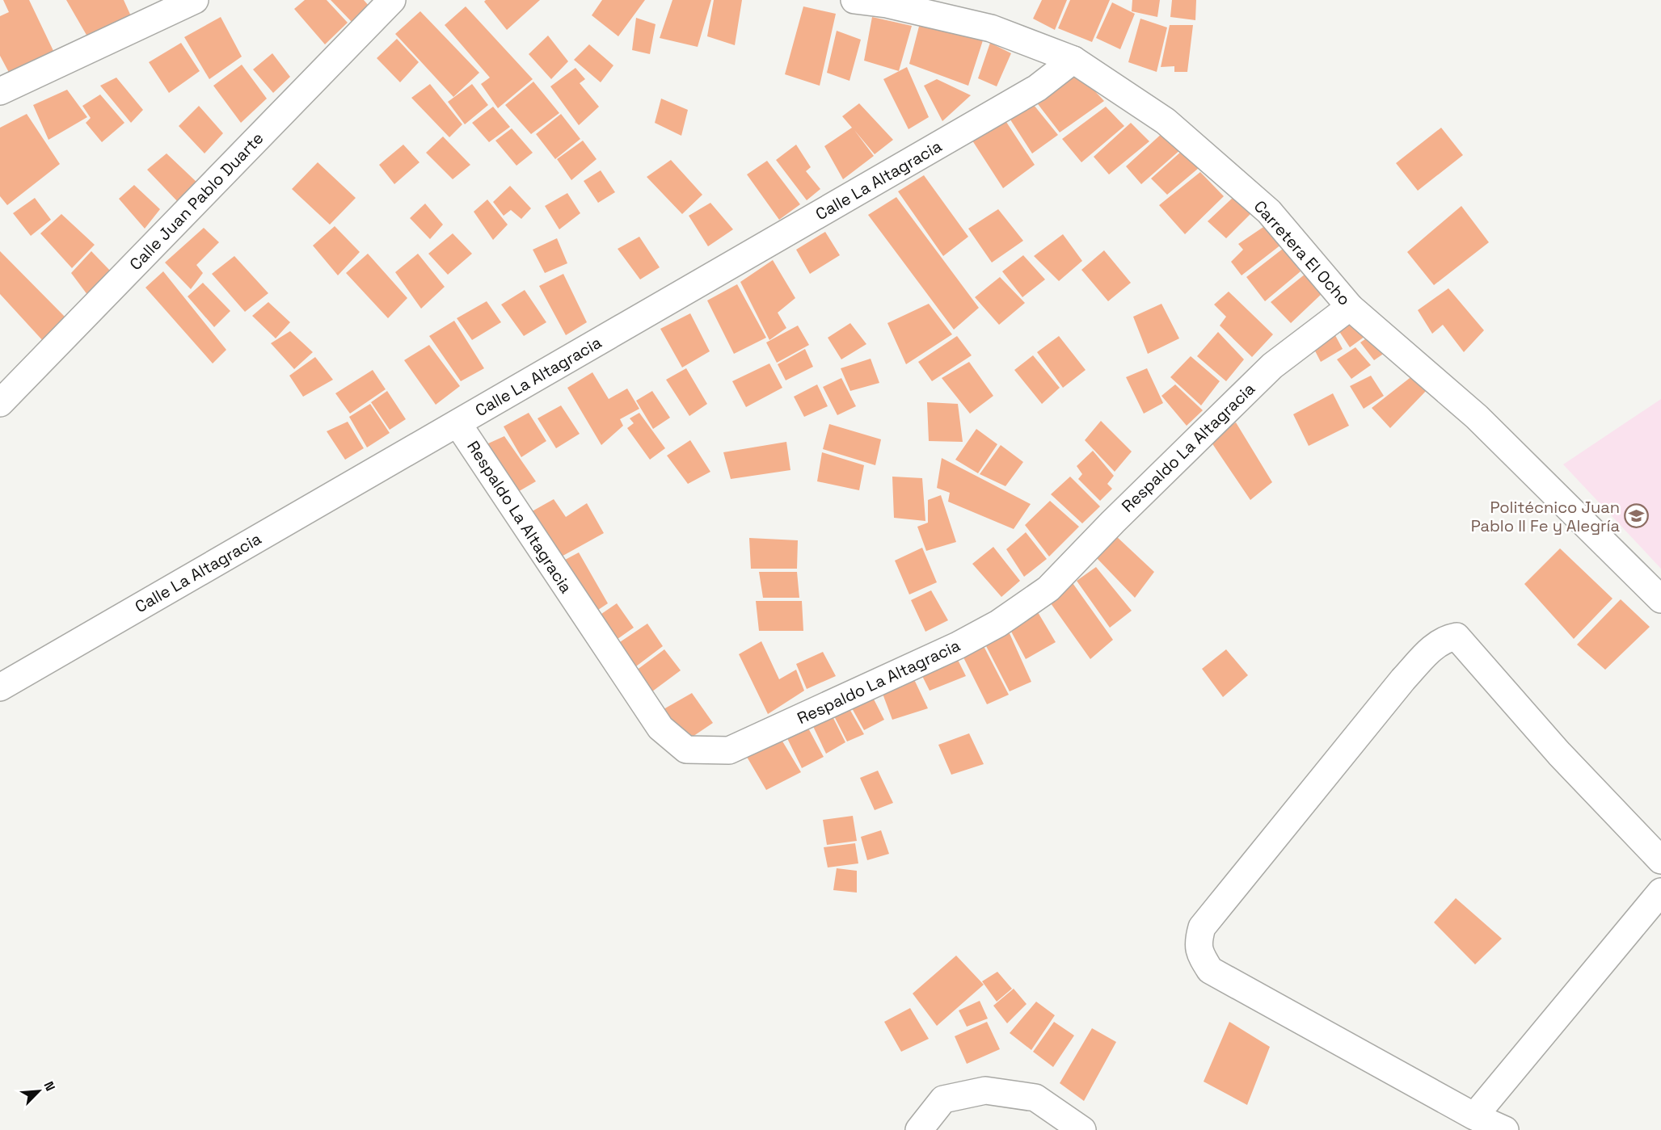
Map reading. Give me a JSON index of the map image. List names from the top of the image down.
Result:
{
  "streets": {
    "street": [
      "Calle La Altagracia",
      "Calle Juan Pablo Duarte",
      "Carretera El Ocho",
      "Respaldo La Altagracia"
    ]
  },
  "crossings": [
    ["Calle La Altagracia", "Carretera El Ocho"],
    ["Calle La Altagracia", "Respaldo La Altagracia"],
    ["Carretera El Ocho", "Respaldo La Altagracia"]
  ],
  "places": {
    "school or university": ["Politécnico Juan Pablo II Fe y Alegría"]
  },
  "north": "top right"
}
